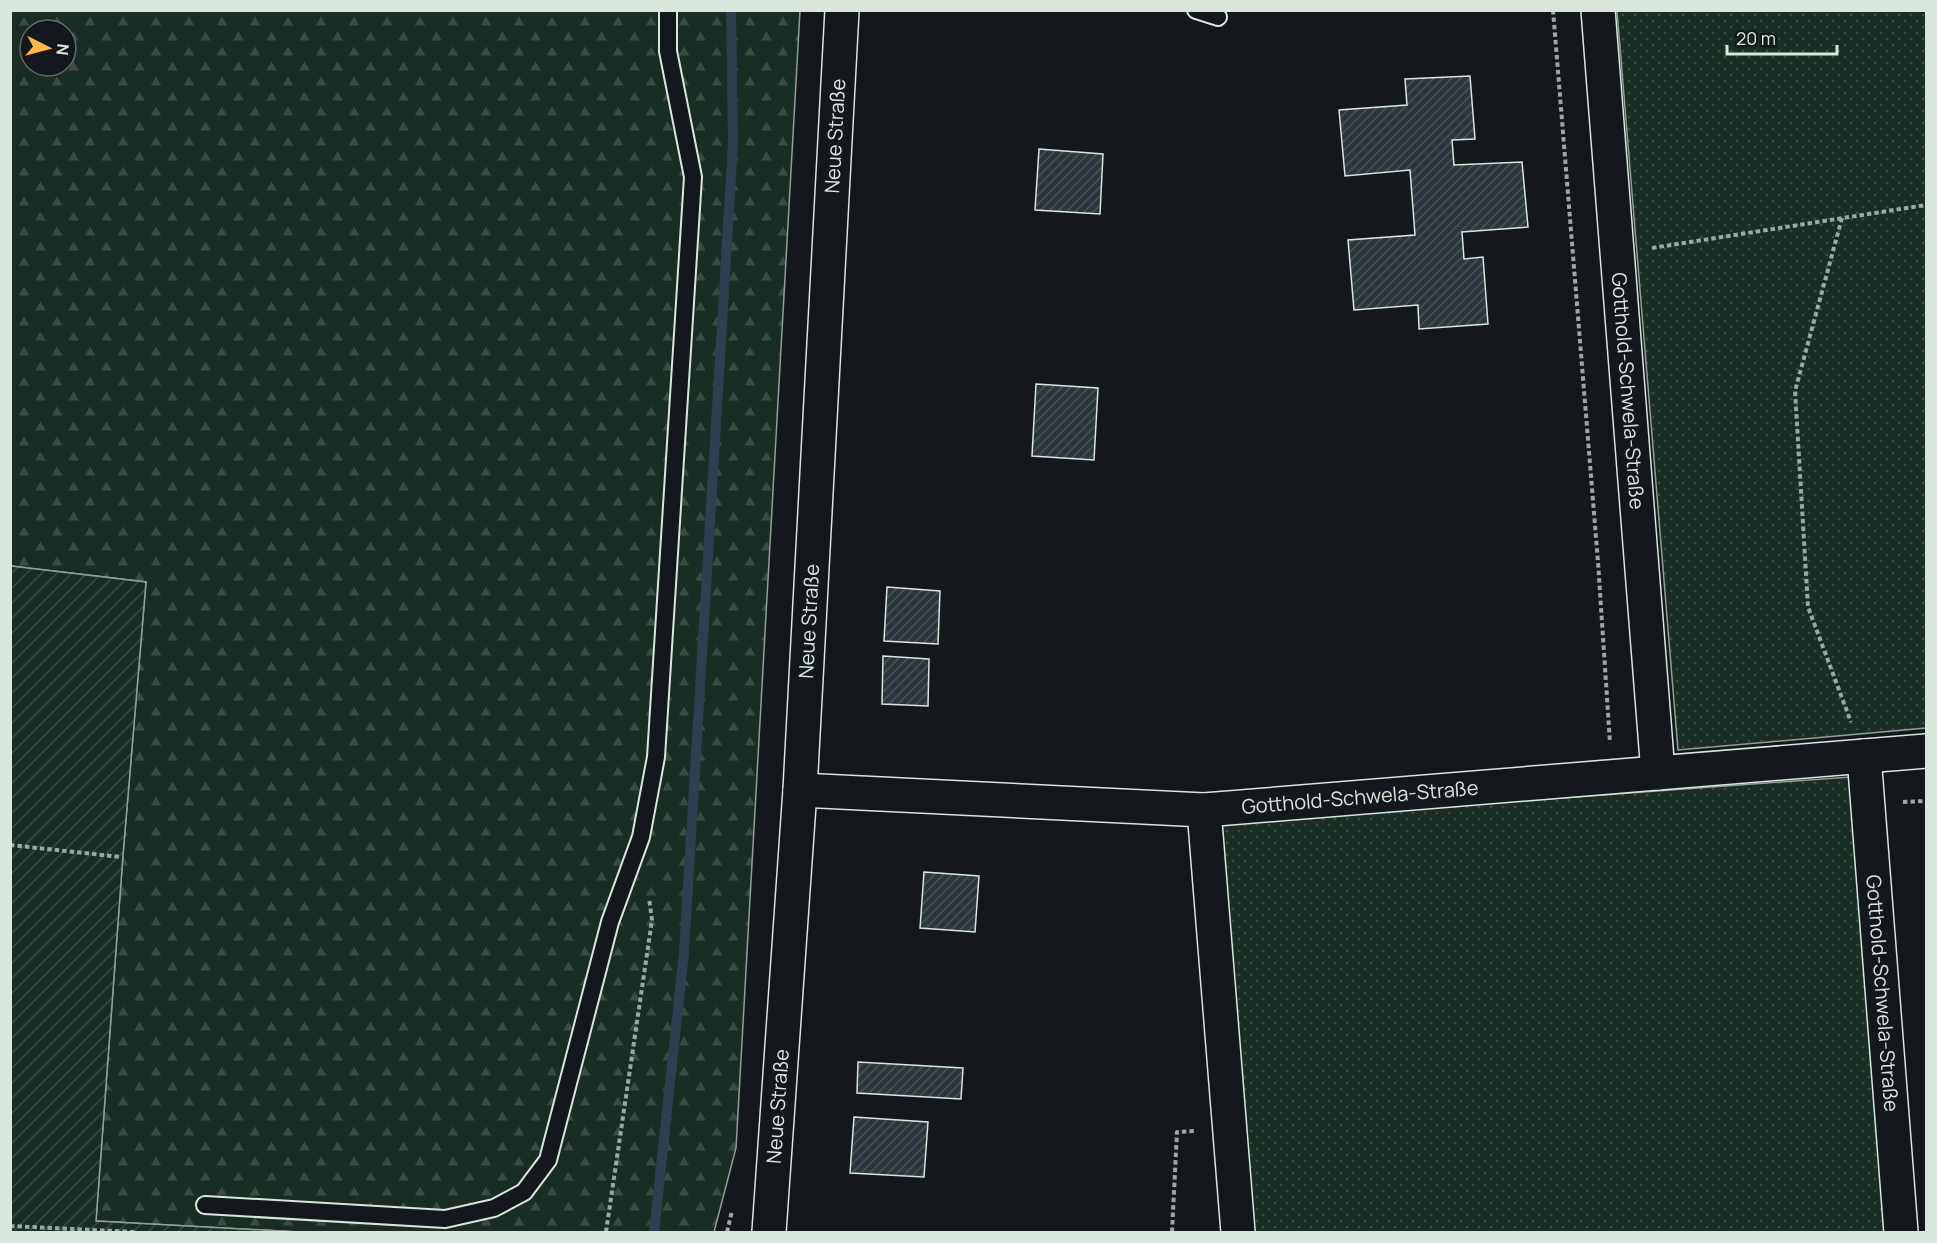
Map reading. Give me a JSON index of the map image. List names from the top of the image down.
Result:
{
  "streets": {
    "street": ["Neue Straße", "Gotthold-Schwela-Straße"]
  },
  "crossings": [
    ["Neue Straße", "Gotthold-Schwela-Straße"]
  ],
  "scale_bar": "20 m",
  "north": "right"
}
